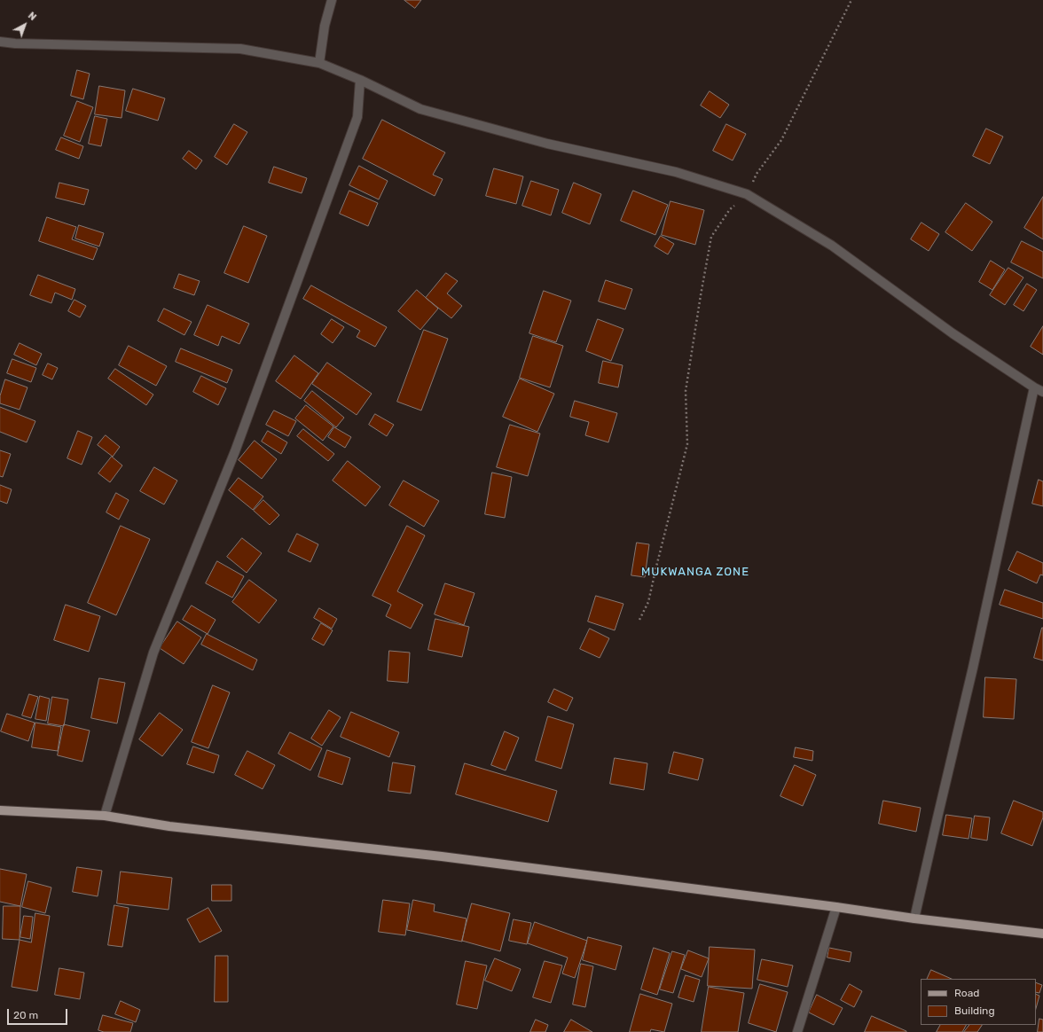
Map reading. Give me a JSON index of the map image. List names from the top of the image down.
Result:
{
  "districts": ["MUKWANGA ZONE"],
  "legend": ["Road", "Building"],
  "scale_bar": "20 m",
  "north": "top right"
}
